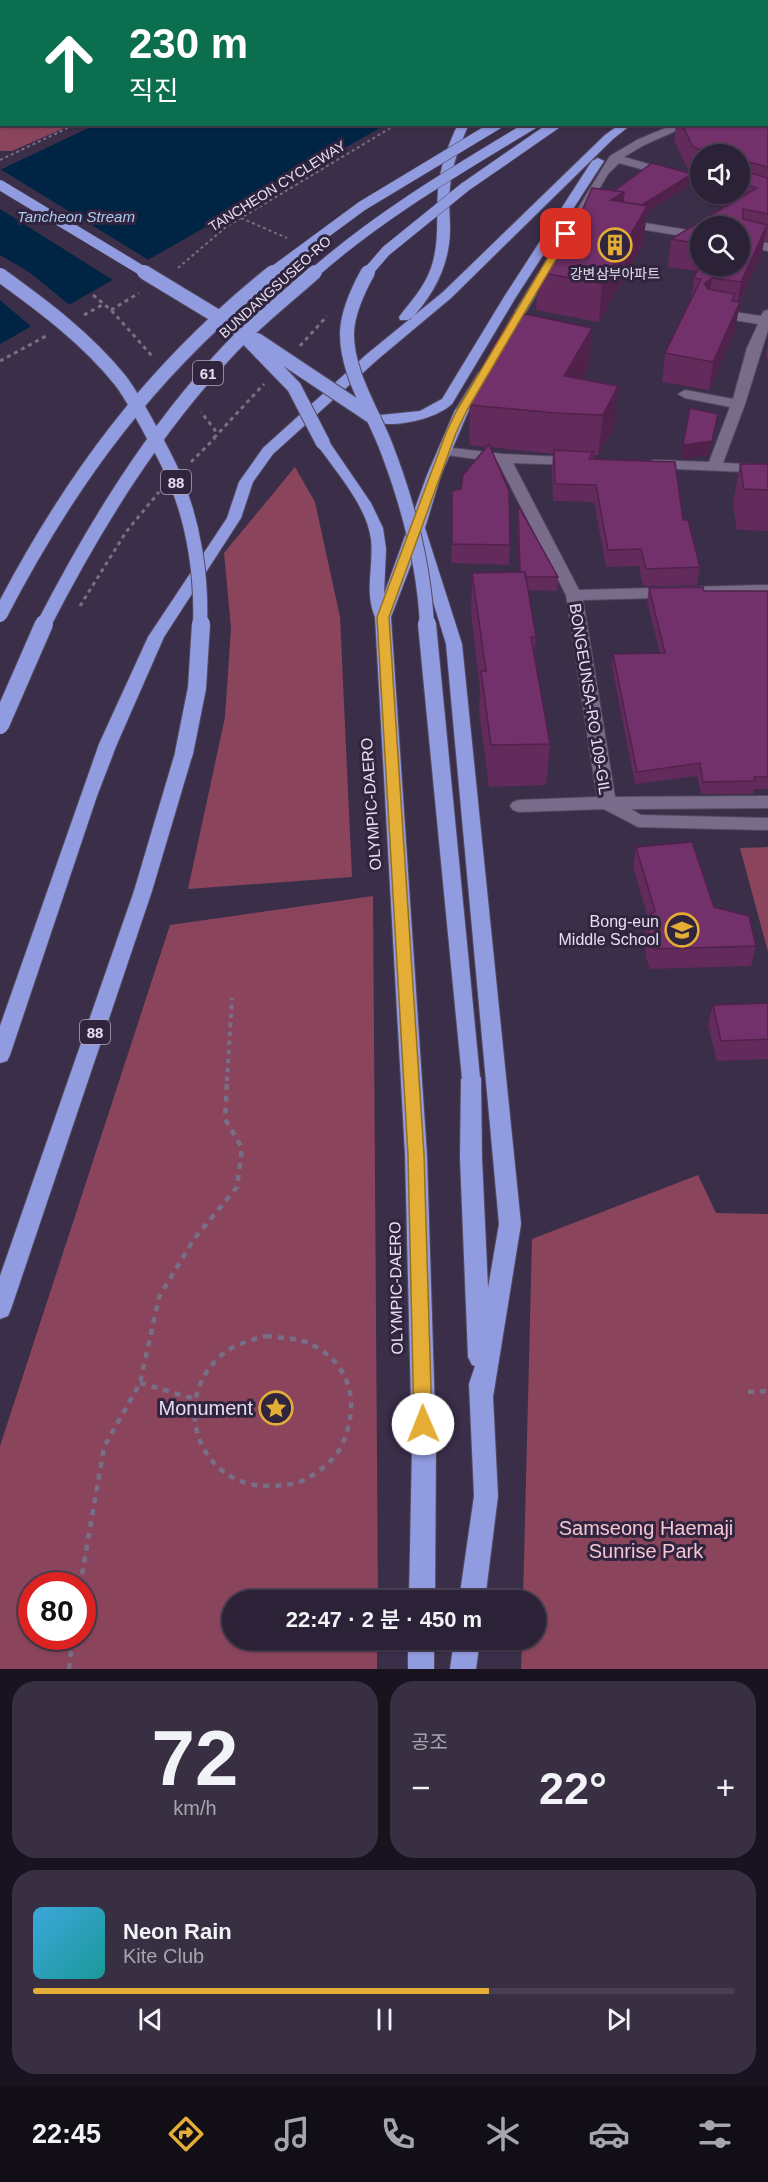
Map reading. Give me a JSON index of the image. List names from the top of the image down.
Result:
{
  "streets": {
    "highway": [
      "BUNDANGSUSEO-RO",
      "61",
      "88",
      "OLYMPIC-DAERO"
    ],
    "street": ["BONGEUNSA-RO 109-GIL"],
    "path": ["TANCHEON CYCLEWAY"]
  },
  "water": ["Tancheon Stream"],
  "parks": ["Samseong Haemaji Sunrise Park"],
  "places": {
    "building": ["강변삼부아파트"],
    "school or university": ["Bong-eun Middle School"],
    "place": ["Monument"]
  },
  "page": {
    "turn": ["230 m", "직진"],
    "limit": "80",
    "trip": "22:47 · 2 분 · 450 m",
    "tile": [
      ["72", "km/h"],
      "공조"
    ],
    "heat": ["−", "22°", "+"],
    "song": ["Neon Rain", "Kite Club"],
    "tabs": "22:45"
  }
}
